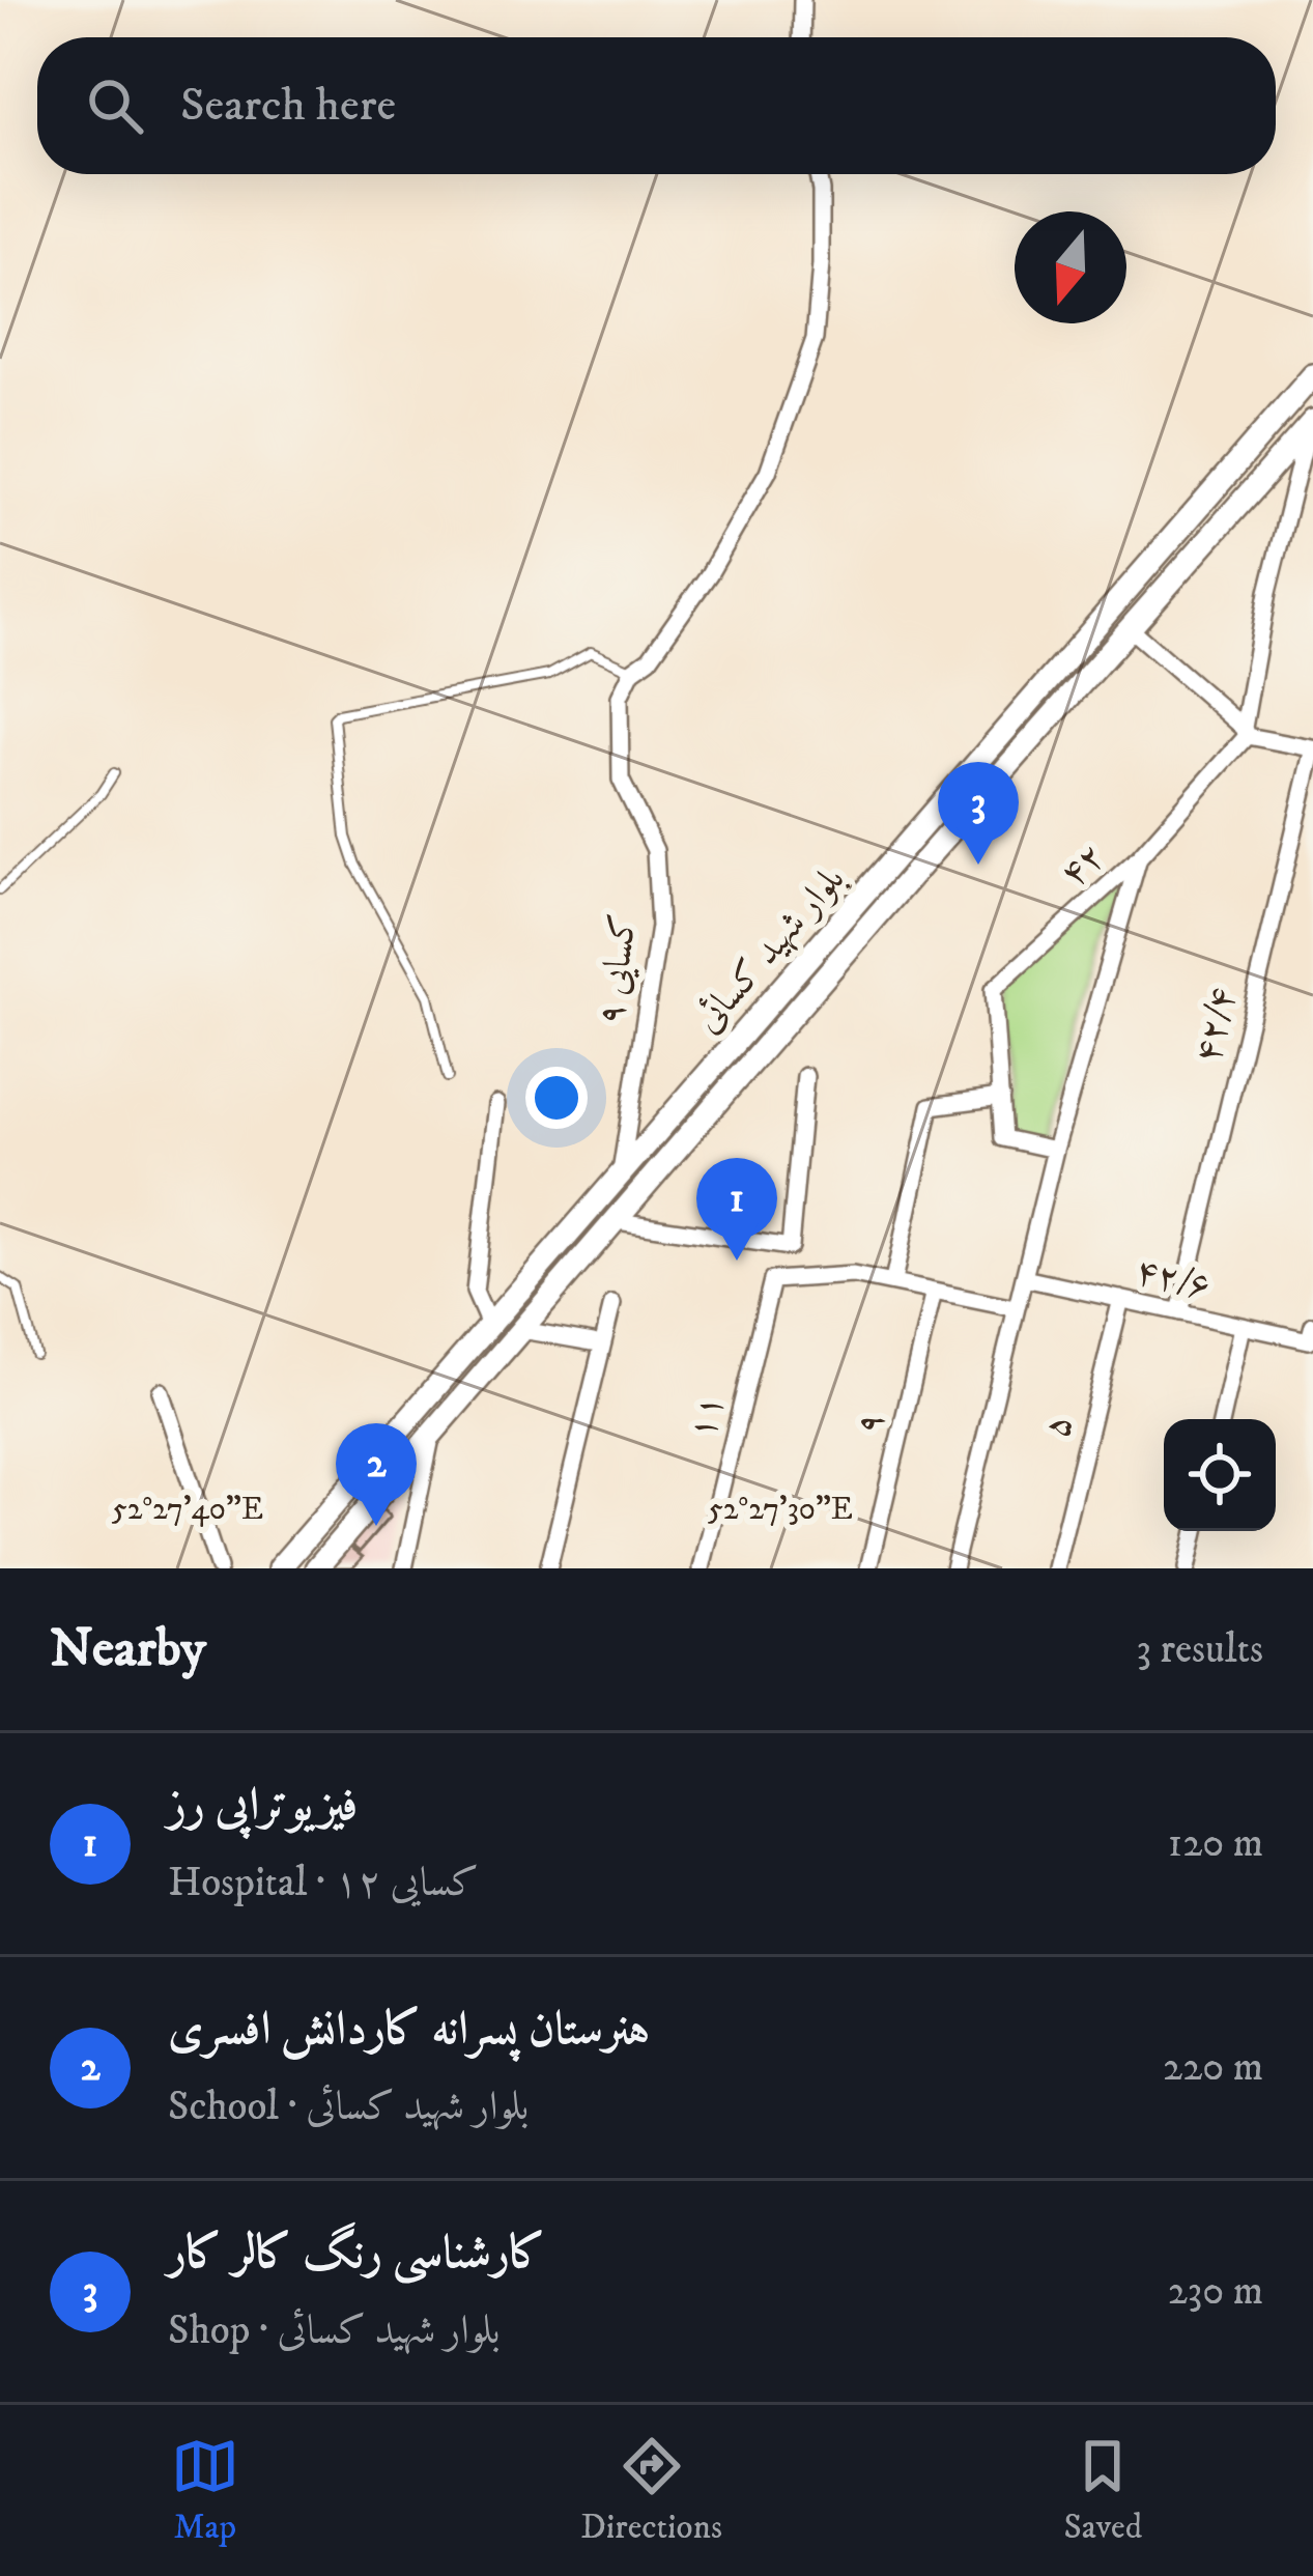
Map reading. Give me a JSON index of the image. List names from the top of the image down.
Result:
{
  "streets": {
    "main road": ["بلوار شهید کسائی"],
    "street": [
      "۴۲",
      "۹ کسایی",
      "۴۲/۴",
      "۴۲/۶",
      "۱۱",
      "۹",
      "۵"
    ]
  },
  "crossings": [
    ["۴۲", "۴۲/۶"],
    ["بلوار شهید کسائی", "۹ کسایی"],
    ["۴۲/۴", "۴۲/۶"],
    ["۴۲/۶", "۵"]
  ],
  "north": "bottom",
  "page": {
    "search": "Search here",
    "pins": ["3", "1", "2"],
    "heading": ["Nearby", "3 results"],
    "list": [
      {
        "mark": "1",
        "name": "فیزیوتراپی رز",
        "note": "Hospital · ۱۲ کسایی",
        "value": "120 m"
      },
      {
        "mark": "2",
        "name": "هنرستان پسرانه کاردانش افسری",
        "note": "School · بلوار شهید کسائی",
        "value": "220 m"
      },
      {
        "mark": "3",
        "name": "کارشناسی رنگ کالر کار",
        "note": "Shop · بلوار شهید کسائی",
        "value": "230 m"
      }
    ],
    "nav": ["Map", "Directions", "Saved"]
  },
  "coordinates": ["52°27'40\"E", "52°27'30\"E"]
}
